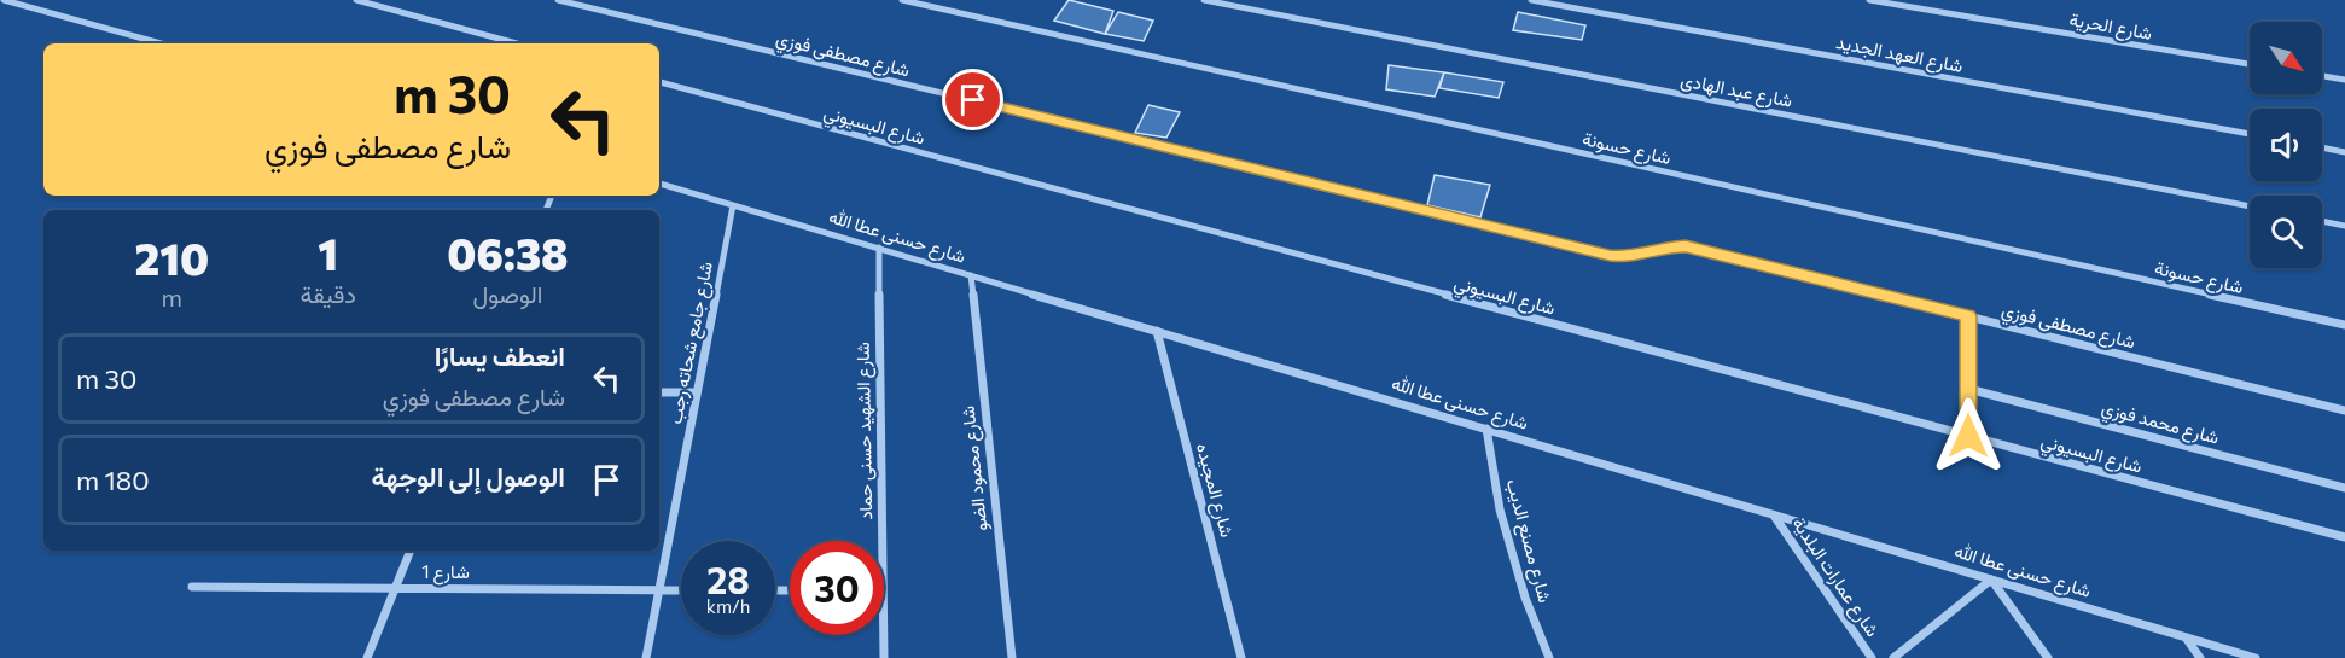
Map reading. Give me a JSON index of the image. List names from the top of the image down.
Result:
{
  "streets": {
    "street": [
      "شارع الحرية",
      "شارع مصطفى فوزي",
      "شارع العهد الجديد",
      "شارع عبد الهادى",
      "شارع البسيوني",
      "شارع حسونة",
      "شارع حسنى عطا الله",
      "شارع جامع شحاته رجب",
      "شارع محمد فوزي",
      "شارع الشهيد حسنى حماد",
      "شارع محمود الضو",
      "شارع المجيده",
      "شارع مصنع الديب",
      "شارع 1",
      "شارع عمارات البلدية"
    ]
  },
  "crossings": [
    ["شارع حسنى عطا الله", "شارع جامع شحاته رجب"],
    ["شارع حسنى عطا الله", "شارع الشهيد حسنى حماد"],
    ["شارع حسنى عطا الله", "شارع محمود الضو"],
    ["شارع حسنى عطا الله", "شارع المجيده"],
    ["شارع حسنى عطا الله", "شارع مصنع الديب"],
    ["شارع حسنى عطا الله", "شارع عمارات البلدية"],
    ["شارع جامع شحاته رجب", "شارع 1"]
  ],
  "north": "bottom right",
  "page": {
    "turn": ["30 m", "شارع مصطفى فوزي"],
    "eta": [
      "06:38",
      "الوصول",
      "1",
      "دقيقة",
      "210",
      "m"
    ],
    "list": [
      {
        "name": "انعطف يسارًا",
        "note": "شارع مصطفى فوزي",
        "value": "30 m"
      },
      {
        "name": "الوصول إلى الوجهة",
        "value": "180 m"
      }
    ],
    "speed": "28 km/h",
    "limit": "30"
  }
}
